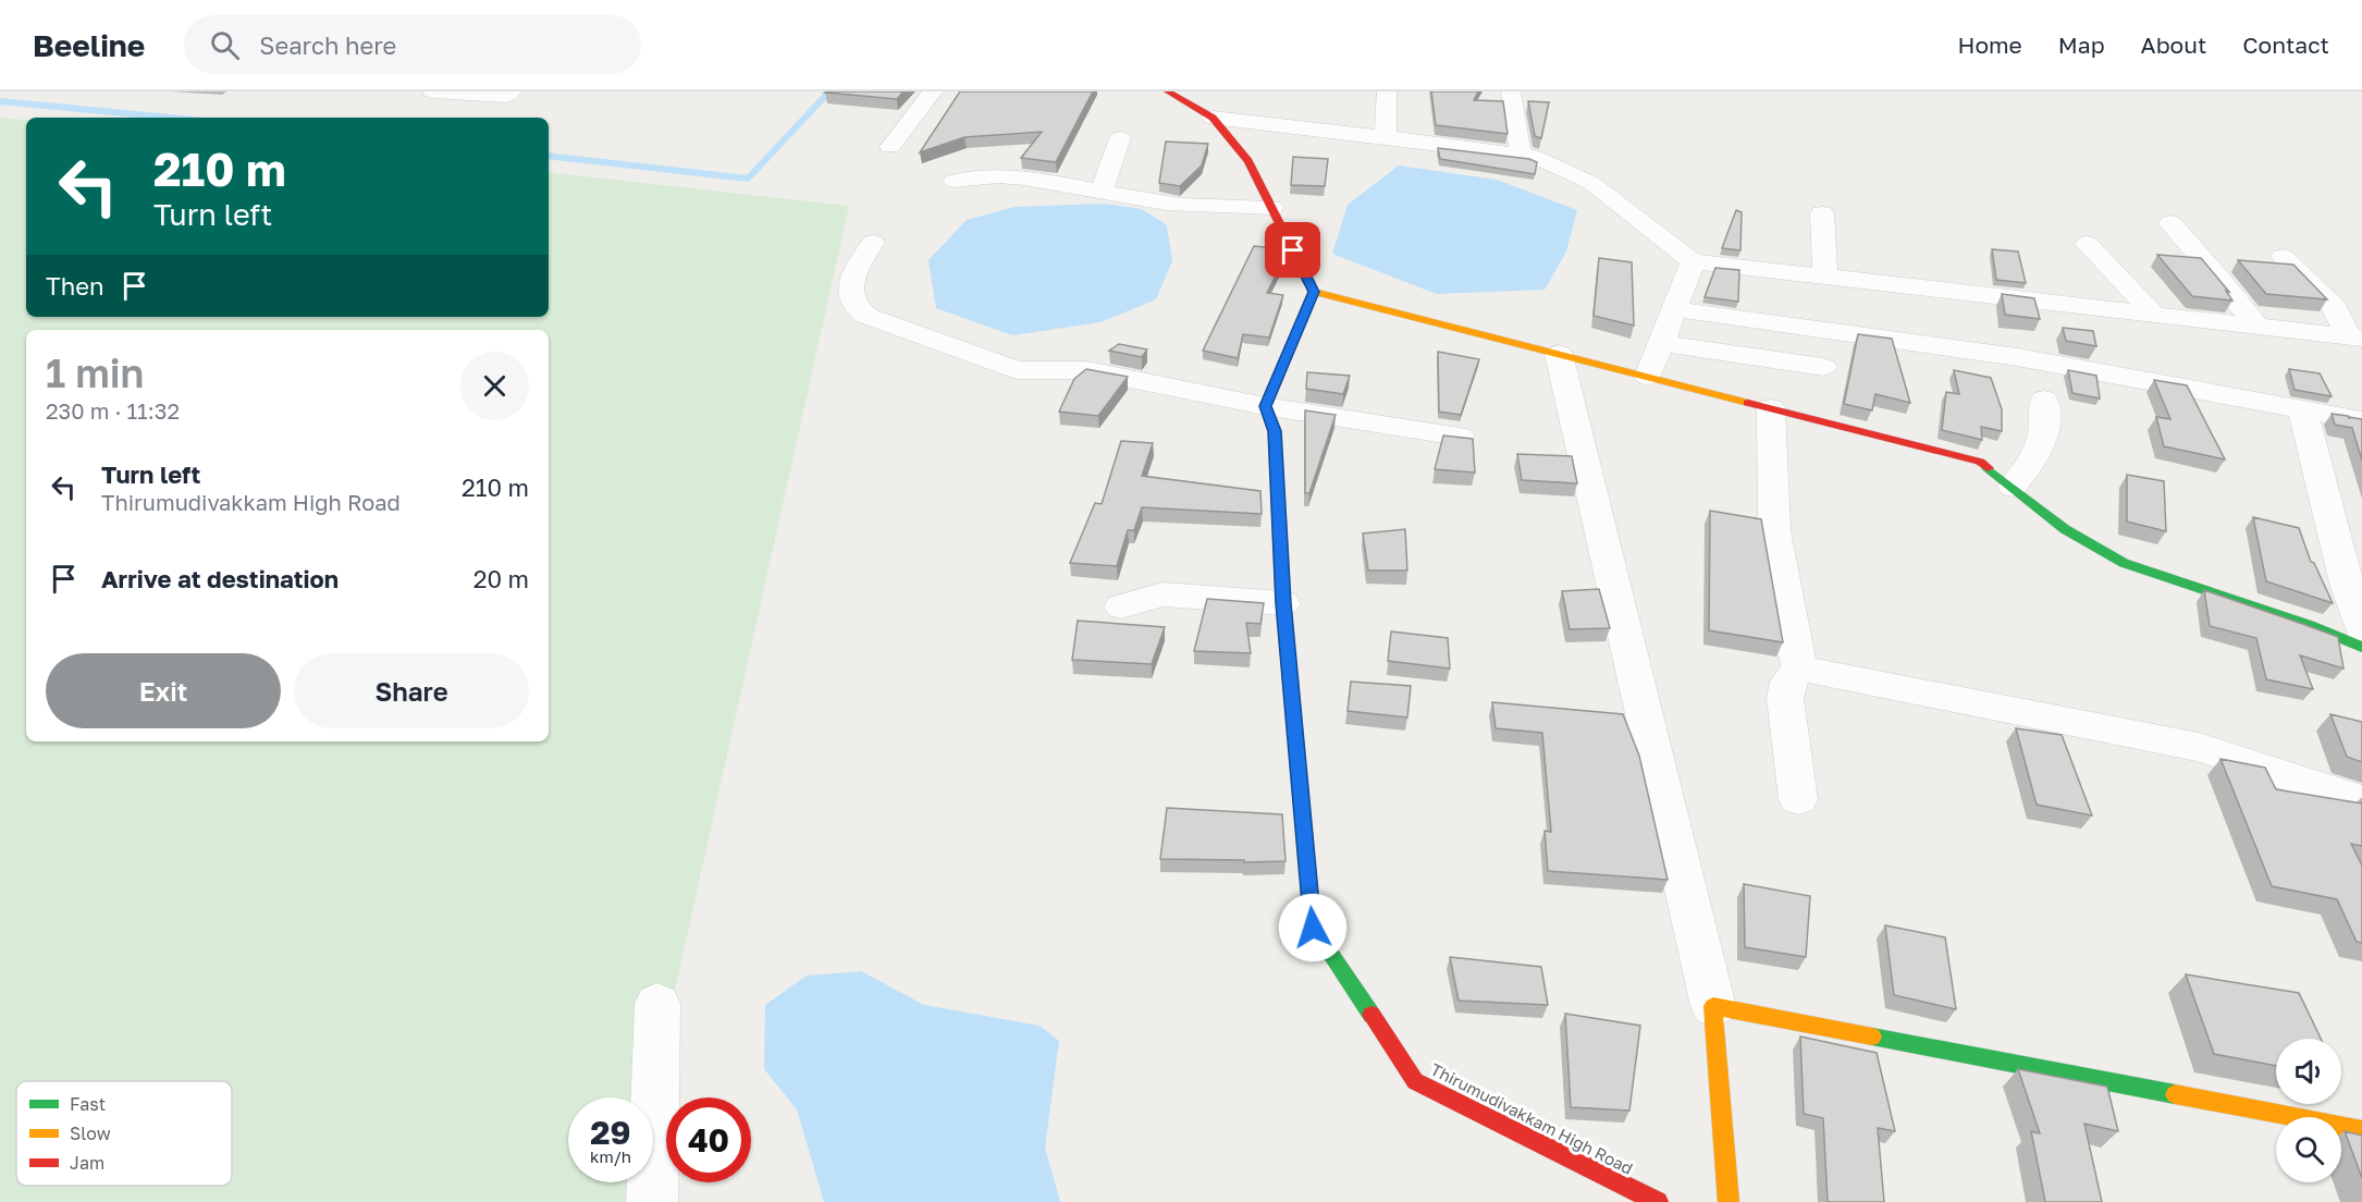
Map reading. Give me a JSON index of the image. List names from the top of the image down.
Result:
{
  "streets": {
    "street": ["Thirumudivakkam High Road"]
  },
  "legend": ["Fast", "Slow", "Jam"],
  "page": {
    "header": "Beeline",
    "search": "Search here",
    "nav": [
      "Home",
      "Map",
      "About",
      "Contact"
    ],
    "turn": ["210 m", "Turn left"],
    "then": "Then",
    "heading": ["1 min", "230 m · 11:32"],
    "list": [
      {
        "name": "Turn left",
        "note": "Thirumudivakkam High Road",
        "value": "210 m"
      },
      {
        "name": "Arrive at destination",
        "value": "20 m"
      }
    ],
    "buttons": ["Exit", "Share"],
    "speed": "29 km/h",
    "limit": "40"
  }
}
